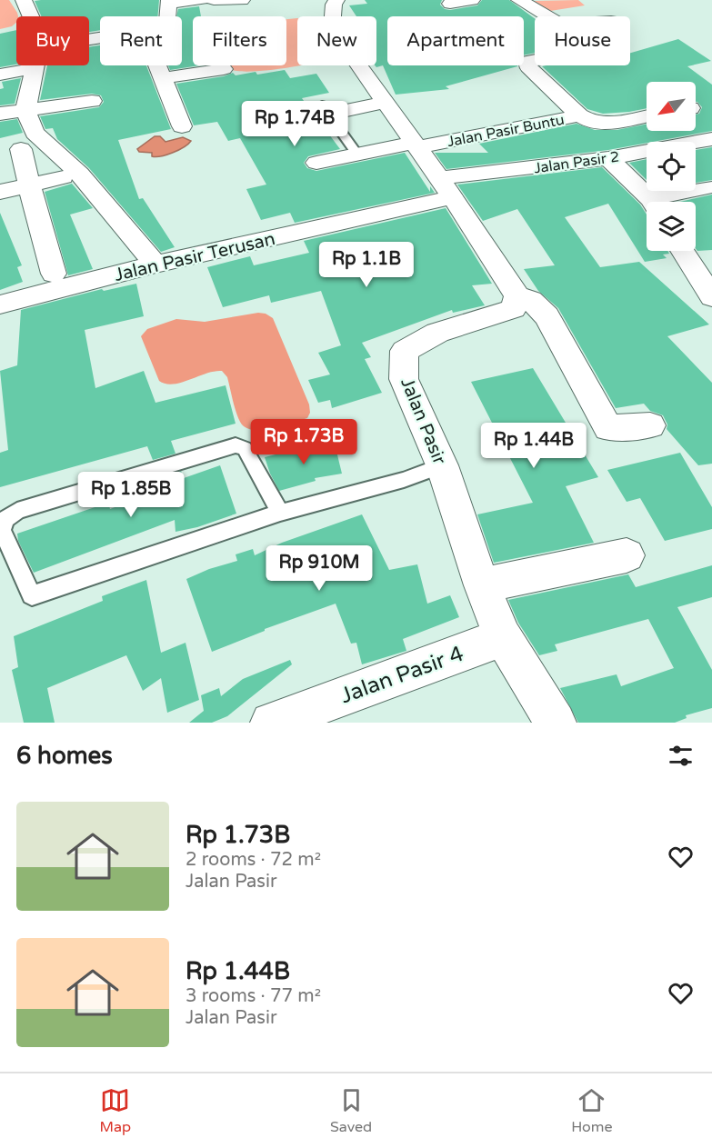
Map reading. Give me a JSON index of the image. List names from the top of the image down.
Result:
{
  "streets": {
    "street": [
      "Jalan Pasir Buntu",
      "Jalan Pasir 2",
      "Jalan Pasir Terusan",
      "Jalan Pasir",
      "Jalan Pasir 4"
    ]
  },
  "crossings": [
    ["Jalan Pasir 2", "Jalan Pasir Terusan"],
    ["Jalan Pasir", "Jalan Pasir 4"]
  ],
  "north": "bottom left",
  "page": {
    "chip": [
      "Buy",
      "Rent",
      "Filters",
      "New",
      "Apartment",
      "House"
    ],
    "price": [
      "Rp 1.74B",
      "Rp 1.1B",
      "Rp 1.73B",
      "Rp 1.44B",
      "Rp 1.85B",
      "Rp 910M"
    ],
    "heading": "6 homes",
    "list": [
      {
        "name": "Rp 1.73B",
        "note": "2 rooms · 72 m² · Jalan Pasir"
      },
      {
        "name": "Rp 1.44B",
        "note": "3 rooms · 77 m² · Jalan Pasir"
      }
    ],
    "tabs": ["Map", "Saved", "Home"]
  }
}
